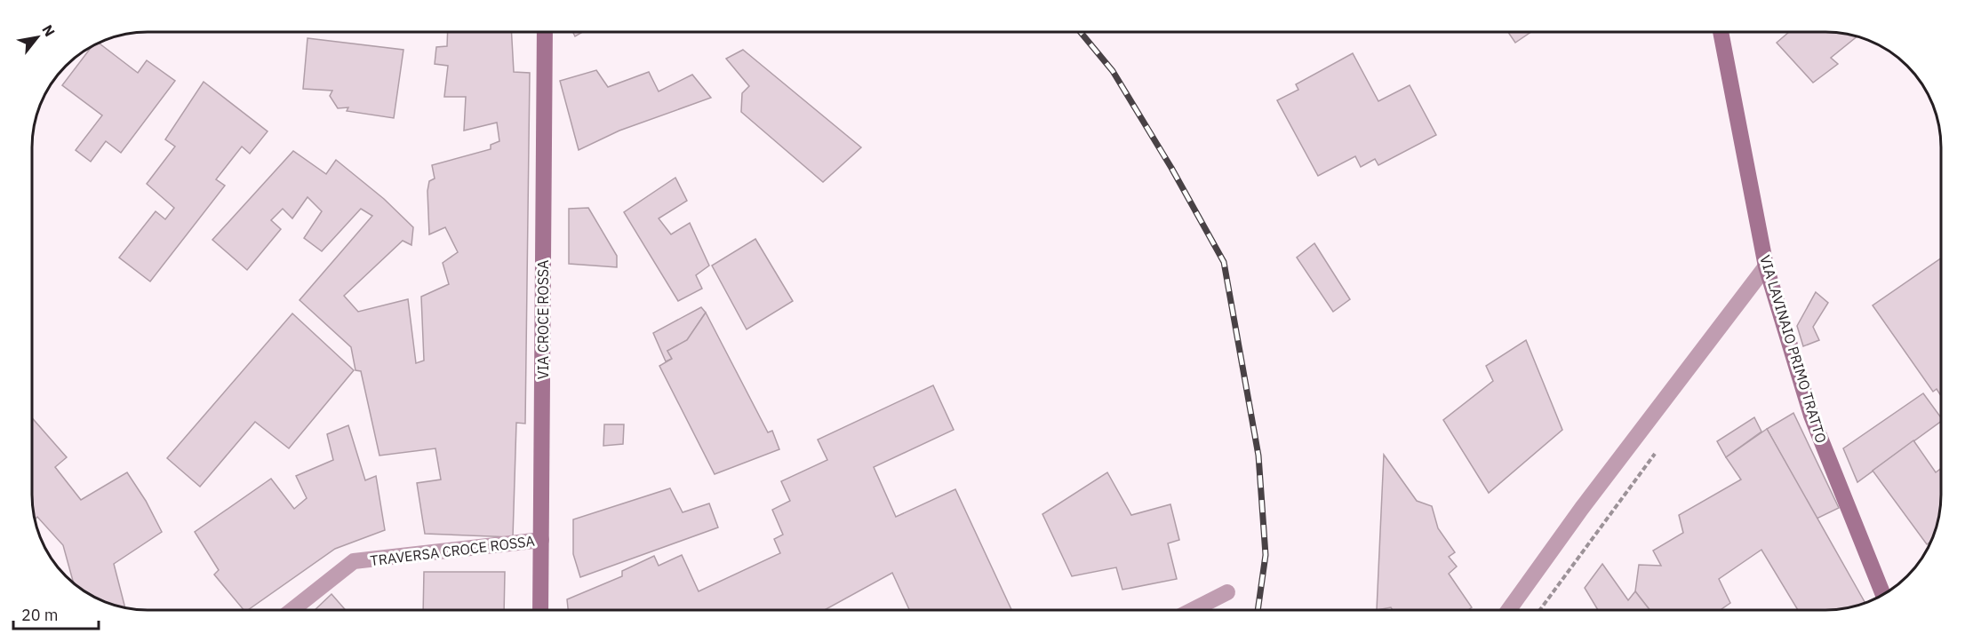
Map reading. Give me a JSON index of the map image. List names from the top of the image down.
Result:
{
  "streets": {
    "street": ["VIA CROCE ROSSA", "VIA LAVINAIO PRIMO TRATTO", "TRAVERSA CROCE ROSSA"]
  },
  "crossings": [
    ["VIA CROCE ROSSA", "TRAVERSA CROCE ROSSA"]
  ],
  "scale_bar": "20 m",
  "north": "top right"
}
